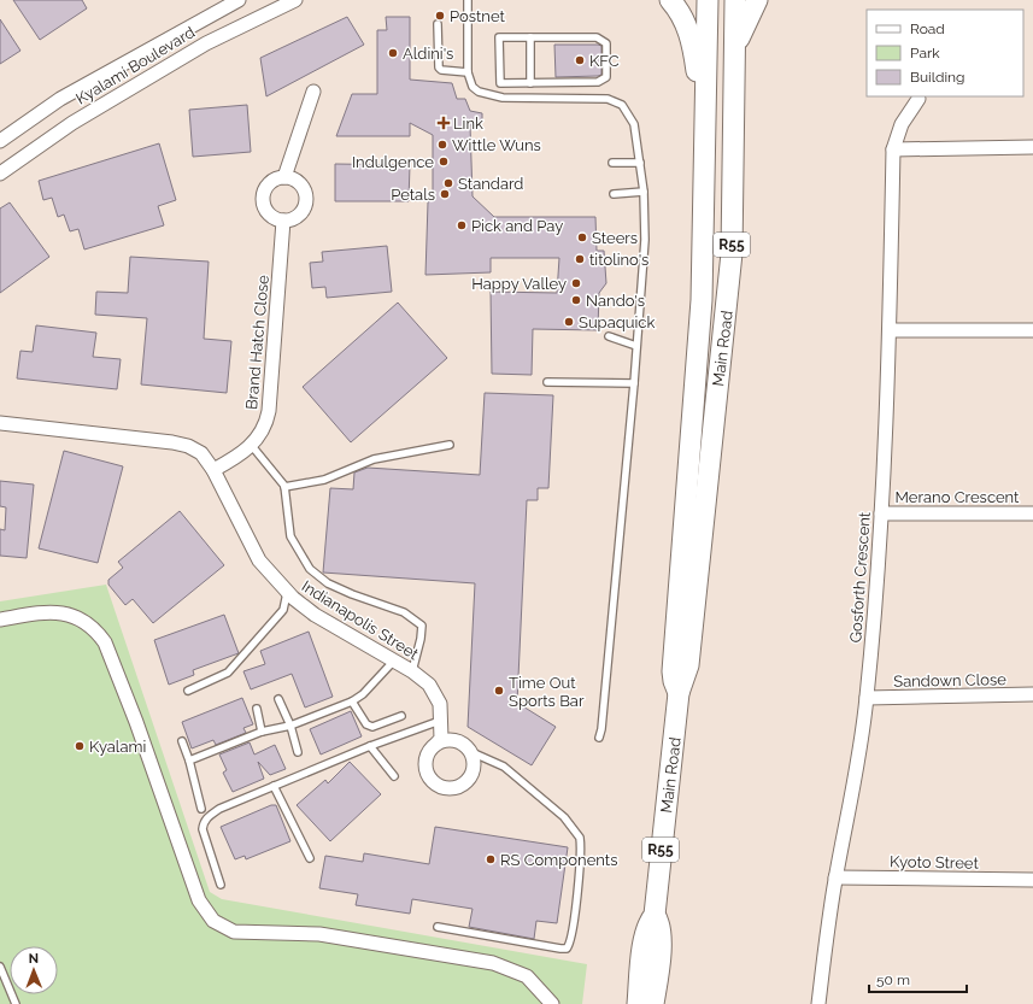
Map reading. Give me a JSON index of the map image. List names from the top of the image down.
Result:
{
  "streets": {
    "main road": ["R55", "Main Road"],
    "street": [
      "Kyalami Boulevard",
      "Brand Hatch Close",
      "Merano Crescent",
      "Gosforth Crescent",
      "Indianapolis Street",
      "Sandown Close",
      "Kyoto Street"
    ]
  },
  "crossings": [
    ["Brand Hatch Close", "Indianapolis Street"],
    ["Merano Crescent", "Gosforth Crescent"],
    ["Gosforth Crescent", "Sandown Close"],
    ["Gosforth Crescent", "Kyoto Street"]
  ],
  "places": {
    "other": [
      "Postnet",
      "Aldini's",
      "KFC",
      "Wittle Wuns",
      "Indulgence",
      "Standard",
      "Petals",
      "Pick and Pay",
      "Steers",
      "titolino's",
      "Happy Valley",
      "Nando's",
      "Supaquick",
      "Time Out Sports Bar",
      "Kyalami",
      "RS Components"
    ],
    "health": ["Link"]
  },
  "legend": ["Road", "Park", "Building"],
  "scale_bar": "50 m",
  "north": "top"
}
